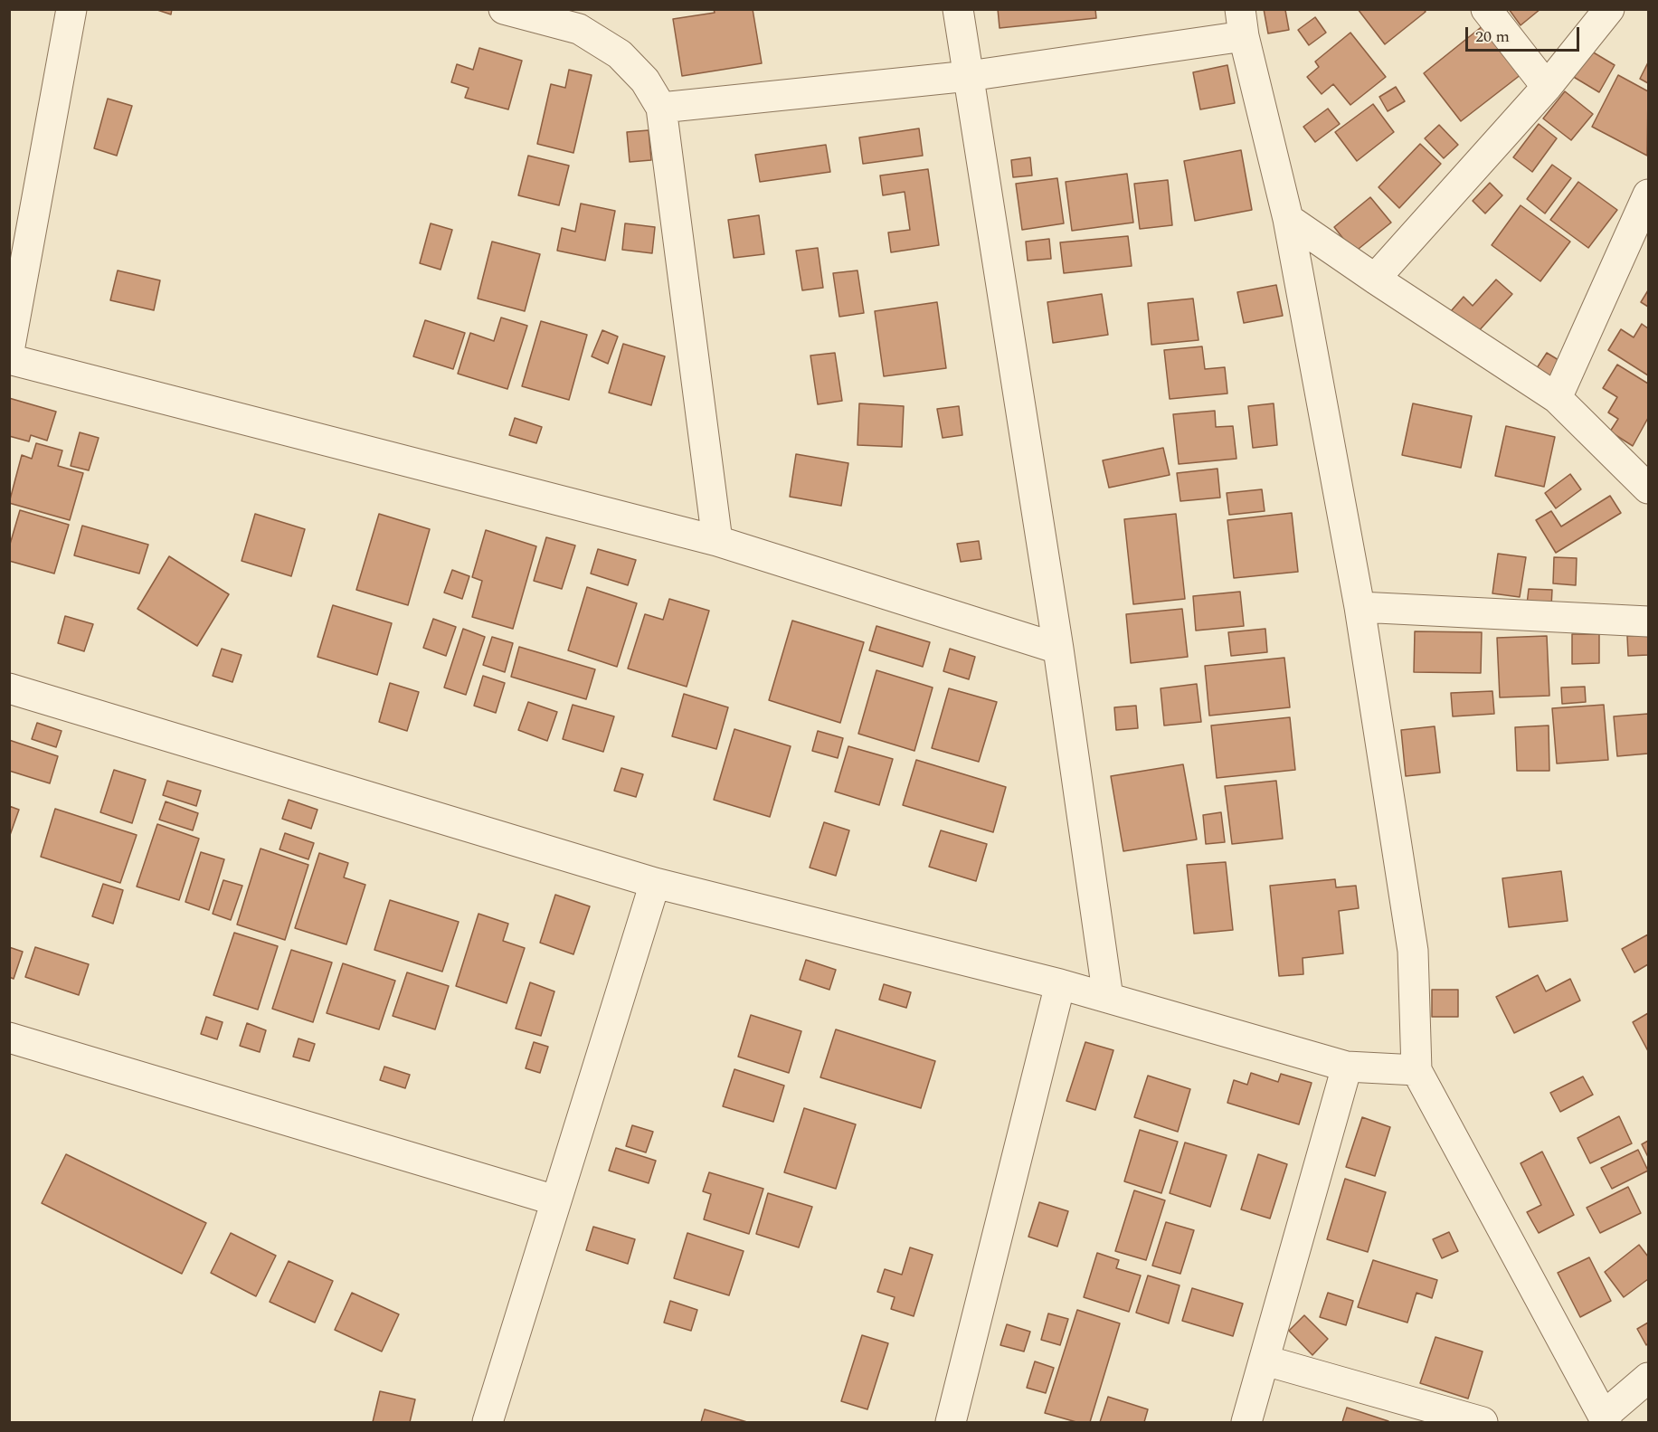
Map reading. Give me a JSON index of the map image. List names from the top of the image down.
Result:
{
  "scale_bar": "20 m"
}
